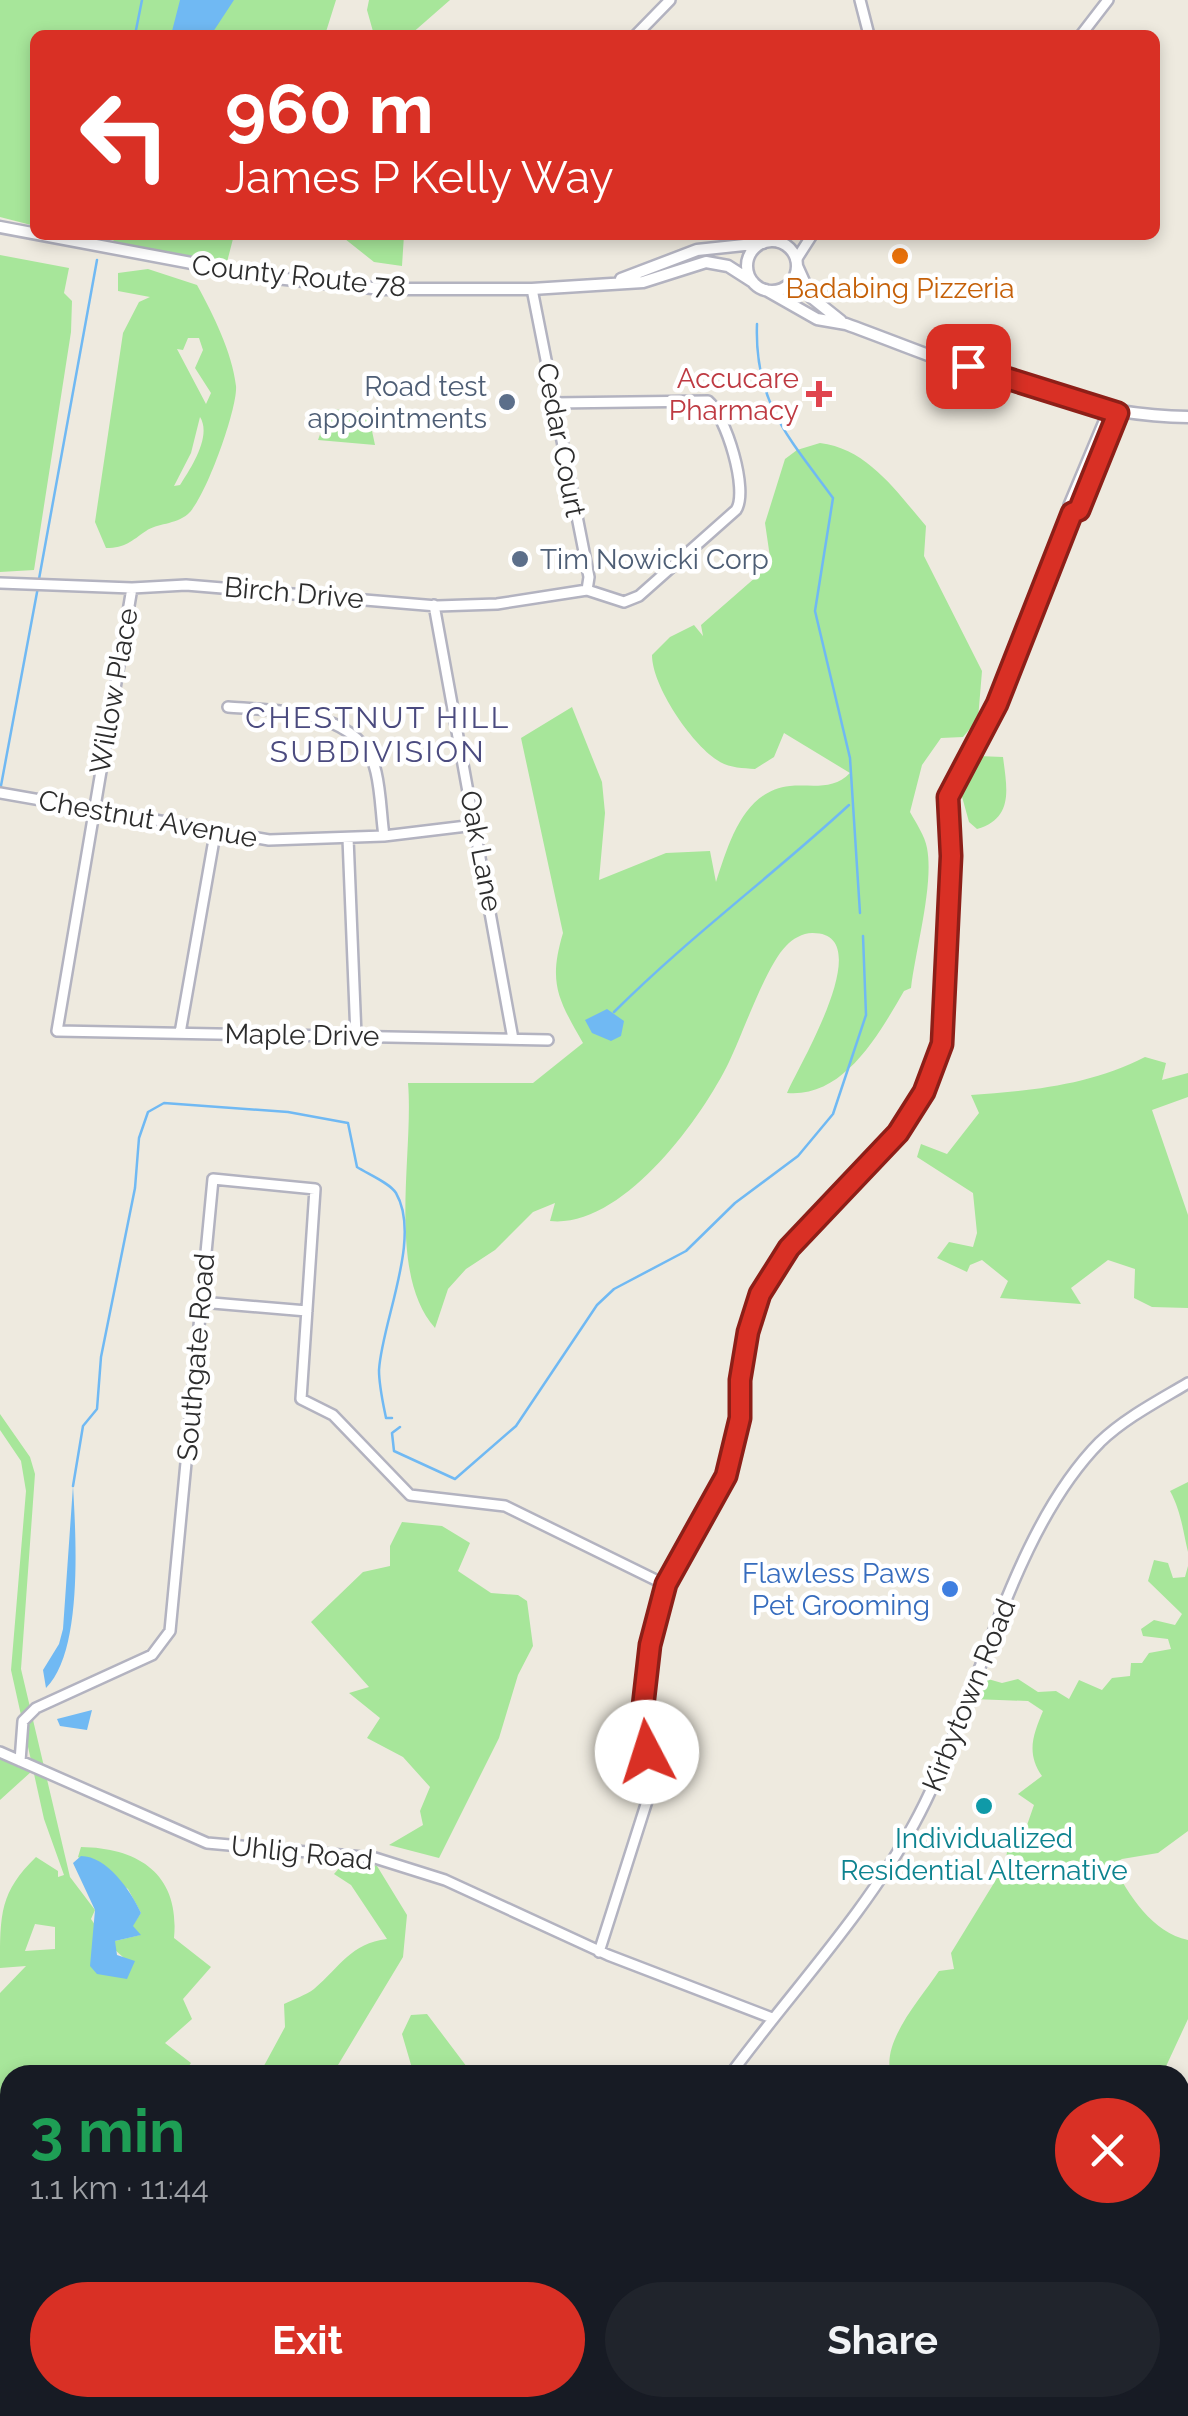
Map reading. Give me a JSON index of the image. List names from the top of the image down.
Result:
{
  "streets": {
    "street": [
      "County Route 78",
      "Cedar Court",
      "Birch Drive",
      "Willow Place",
      "Chestnut Avenue",
      "Oak Lane",
      "Maple Drive",
      "Southgate Road",
      "Kirbytown Road",
      "Uhlig Road"
    ]
  },
  "crossings": [
    ["County Route 78", "Cedar Court"],
    ["Cedar Court", "Birch Drive"],
    ["Birch Drive", "Willow Place"],
    ["Birch Drive", "Oak Lane"],
    ["Willow Place", "Chestnut Avenue"],
    ["Willow Place", "Maple Drive"],
    ["Chestnut Avenue", "Oak Lane"],
    ["Oak Lane", "Maple Drive"],
    ["Southgate Road", "Uhlig Road"],
    ["Kirbytown Road", "Uhlig Road"]
  ],
  "districts": ["CHESTNUT HILL SUBDIVISION"],
  "places": {
    "other": [
      "Badabing Pizzeria",
      "Road test appointments",
      "Tim Nowicki Corp",
      "Flawless Paws Pet Grooming",
      "Individualized Residential Alternative"
    ],
    "health": ["Accucare Pharmacy"]
  },
  "page": {
    "turn": ["960 m", "James P Kelly Way"],
    "heading": ["3 min", "1.1 km · 11:44"],
    "buttons": ["Exit", "Share"]
  }
}
